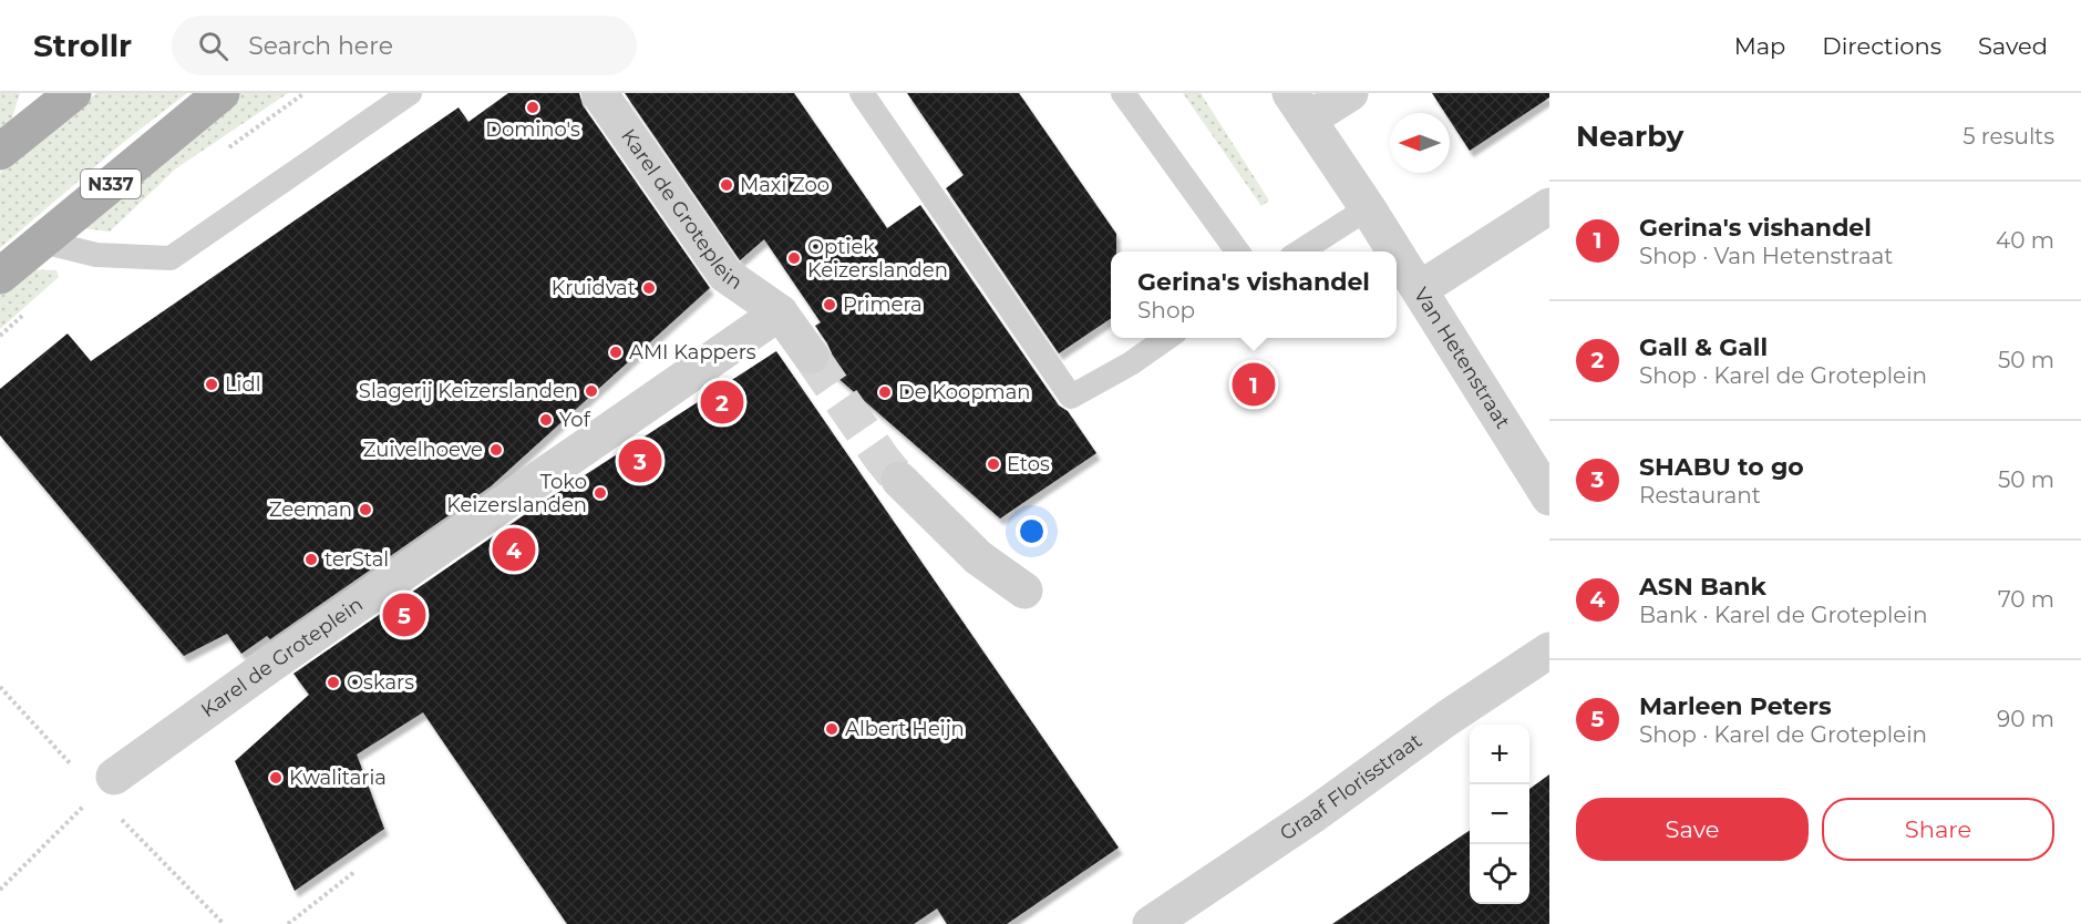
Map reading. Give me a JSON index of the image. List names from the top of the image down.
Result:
{
  "streets": {
    "main road": ["N337"],
    "street": ["Karel de Groteplein", "Van Hetenstraat", "Graaf Florisstraat"]
  },
  "places": [
    "Domino's",
    "Maxi Zoo",
    "Optiek Keizerslanden",
    "Kruidvat",
    "Primera",
    "AMI Kappers",
    "Lidl",
    "Slagerij Keizerslanden",
    "De Koopman",
    "Yof",
    "Zuivelhoeve",
    "Etos",
    "Toko Keizerslanden",
    "Zeeman",
    "terStal",
    "Oskars",
    "Albert Heijn",
    "Kwalitaria"
  ],
  "north": "left",
  "page": {
    "header": "Strollr",
    "search": "Search here",
    "nav": ["Map", "Directions", "Saved"],
    "heading": ["Nearby", "5 results"],
    "list": [
      {
        "mark": "1",
        "name": "Gerina's vishandel",
        "note": "Shop · Van Hetenstraat",
        "value": "40 m"
      },
      {
        "mark": "2",
        "name": "Gall & Gall",
        "note": "Shop · Karel de Groteplein",
        "value": "50 m"
      },
      {
        "mark": "3",
        "name": "SHABU to go",
        "note": "Restaurant",
        "value": "50 m"
      },
      {
        "mark": "4",
        "name": "ASN Bank",
        "note": "Bank · Karel de Groteplein",
        "value": "70 m"
      },
      {
        "mark": "5",
        "name": "Marleen Peters",
        "note": "Shop · Karel de Groteplein",
        "value": "90 m"
      }
    ],
    "popup": ["Gerina's vishandel", "Shop"],
    "pins": [
      "1",
      "2",
      "3",
      "4",
      "5"
    ],
    "map_buttons": ["+", "−"],
    "buttons": ["Save", "Share"]
  }
}
